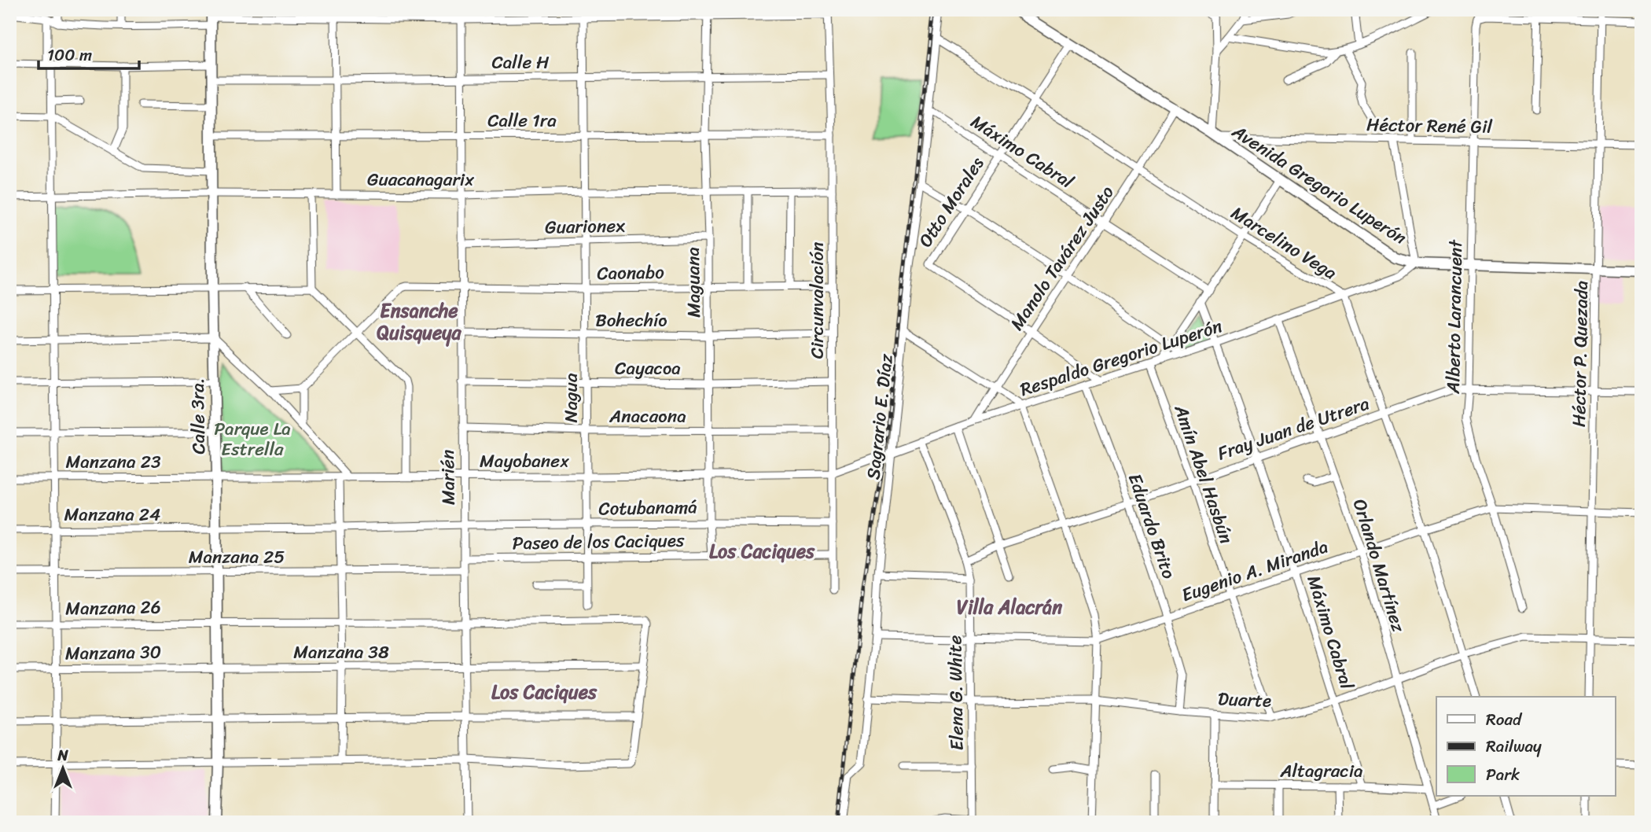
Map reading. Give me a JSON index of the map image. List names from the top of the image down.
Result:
{
  "streets": {
    "main road": ["Avenida Gregorio Luperón", "Calle 3ra."],
    "street": [
      "Calle H",
      "Calle 1ra",
      "Héctor René Gil",
      "Máximo Cabral",
      "Guacanagarix",
      "Otto Morales",
      "Guarionex",
      "Marcelino Vega",
      "Manolo Tavárez Justo",
      "Caonabo",
      "Maguana",
      "Circunvalación",
      "Alberto Larancuent",
      "Bohechío",
      "Héctor P. Quezada",
      "Respaldo Gregorio Luperón",
      "Cayacoa",
      "Nagua",
      "Anacaona",
      "Sagrario E. Díaz",
      "Fray Juan de Utrera",
      "Mayobanex",
      "Manzana 23",
      "Amín Abel Hasbún",
      "Marién",
      "Cotubanamá",
      "Manzana 24",
      "Eduardo Brito",
      "Paseo de los Caciques",
      "Manzana 25",
      "Orlando Martínez",
      "Eugenio A. Miranda",
      "Manzana 26",
      "Manzana 38",
      "Manzana 30",
      "Elena G. White",
      "Duarte",
      "Altagracia"
    ]
  },
  "crossings": [
    ["Calle H", "Maguana"],
    ["Calle H", "Circunvalación"],
    ["Calle H", "Nagua"],
    ["Calle H", "Calle 3ra."],
    ["Calle H", "Marién"],
    ["Calle 1ra", "Maguana"],
    ["Calle 1ra", "Circunvalación"],
    ["Calle 1ra", "Nagua"],
    ["Calle 1ra", "Calle 3ra."],
    ["Calle 1ra", "Marién"],
    ["Héctor René Gil", "Avenida Gregorio Luperón"],
    ["Héctor René Gil", "Alberto Larancuent"],
    ["Héctor René Gil", "Héctor P. Quezada"],
    ["Máximo Cabral", "Otto Morales"],
    ["Máximo Cabral", "Manolo Tavárez Justo"],
    ["Máximo Cabral", "Respaldo Gregorio Luperón"],
    ["Máximo Cabral", "Sagrario E. Díaz"],
    ["Máximo Cabral", "Fray Juan de Utrera"],
    ["Máximo Cabral", "Eugenio A. Miranda"],
    ["Máximo Cabral", "Duarte"],
    ["Máximo Cabral", "Altagracia"],
    ["Guacanagarix", "Maguana"],
    ["Guacanagarix", "Circunvalación"],
    ["Guacanagarix", "Nagua"],
    ["Guacanagarix", "Calle 3ra."],
    ["Guacanagarix", "Marién"],
    ["Avenida Gregorio Luperón", "Otto Morales"],
    ["Avenida Gregorio Luperón", "Manolo Tavárez Justo"],
    ["Avenida Gregorio Luperón", "Alberto Larancuent"],
    ["Avenida Gregorio Luperón", "Héctor P. Quezada"],
    ["Avenida Gregorio Luperón", "Respaldo Gregorio Luperón"],
    ["Otto Morales", "Marcelino Vega"],
    ["Otto Morales", "Manolo Tavárez Justo"],
    ["Guarionex", "Maguana"],
    ["Guarionex", "Nagua"],
    ["Guarionex", "Marién"],
    ["Marcelino Vega", "Manolo Tavárez Justo"],
    ["Marcelino Vega", "Respaldo Gregorio Luperón"],
    ["Marcelino Vega", "Sagrario E. Díaz"],
    ["Marcelino Vega", "Fray Juan de Utrera"],
    ["Marcelino Vega", "Eugenio A. Miranda"],
    ["Marcelino Vega", "Duarte"],
    ["Manolo Tavárez Justo", "Respaldo Gregorio Luperón"],
    ["Caonabo", "Maguana"],
    ["Caonabo", "Circunvalación"],
    ["Caonabo", "Nagua"],
    ["Caonabo", "Marién"],
    ["Maguana", "Bohechío"],
    ["Maguana", "Cayacoa"],
    ["Maguana", "Anacaona"],
    ["Maguana", "Mayobanex"],
    ["Maguana", "Cotubanamá"],
    ["Maguana", "Paseo de los Caciques"],
    ["Circunvalación", "Bohechío"],
    ["Circunvalación", "Respaldo Gregorio Luperón"],
    ["Circunvalación", "Cayacoa"],
    ["Circunvalación", "Anacaona"],
    ["Circunvalación", "Mayobanex"],
    ["Circunvalación", "Cotubanamá"],
    ["Circunvalación", "Paseo de los Caciques"],
    ["Alberto Larancuent", "Fray Juan de Utrera"],
    ["Alberto Larancuent", "Eugenio A. Miranda"],
    ["Bohechío", "Nagua"],
    ["Bohechío", "Marién"],
    ["Héctor P. Quezada", "Fray Juan de Utrera"],
    ["Héctor P. Quezada", "Eugenio A. Miranda"],
    ["Héctor P. Quezada", "Duarte"],
    ["Respaldo Gregorio Luperón", "Sagrario E. Díaz"],
    ["Respaldo Gregorio Luperón", "Mayobanex"],
    ["Respaldo Gregorio Luperón", "Amín Abel Hasbún"],
    ["Respaldo Gregorio Luperón", "Eduardo Brito"],
    ["Respaldo Gregorio Luperón", "Orlando Martínez"],
    ["Respaldo Gregorio Luperón", "Elena G. White"],
    ["Cayacoa", "Nagua"],
    ["Cayacoa", "Marién"],
    ["Nagua", "Anacaona"],
    ["Nagua", "Mayobanex"],
    ["Nagua", "Cotubanamá"],
    ["Nagua", "Paseo de los Caciques"],
    ["Calle 3ra.", "Mayobanex"],
    ["Calle 3ra.", "Manzana 23"],
    ["Calle 3ra.", "Manzana 24"],
    ["Calle 3ra.", "Manzana 25"],
    ["Calle 3ra.", "Manzana 26"],
    ["Calle 3ra.", "Manzana 38"],
    ["Calle 3ra.", "Manzana 30"],
    ["Anacaona", "Marién"],
    ["Sagrario E. Díaz", "Eugenio A. Miranda"],
    ["Sagrario E. Díaz", "Duarte"],
    ["Fray Juan de Utrera", "Amín Abel Hasbún"],
    ["Fray Juan de Utrera", "Eduardo Brito"],
    ["Fray Juan de Utrera", "Orlando Martínez"],
    ["Fray Juan de Utrera", "Elena G. White"],
    ["Mayobanex", "Manzana 23"],
    ["Mayobanex", "Marién"],
    ["Amín Abel Hasbún", "Eugenio A. Miranda"],
    ["Amín Abel Hasbún", "Duarte"],
    ["Marién", "Cotubanamá"],
    ["Marién", "Paseo de los Caciques"],
    ["Marién", "Manzana 25"],
    ["Marién", "Manzana 26"],
    ["Marién", "Manzana 38"],
    ["Eduardo Brito", "Eugenio A. Miranda"],
    ["Eduardo Brito", "Duarte"],
    ["Orlando Martínez", "Eugenio A. Miranda"],
    ["Orlando Martínez", "Duarte"],
    ["Orlando Martínez", "Altagracia"],
    ["Eugenio A. Miranda", "Elena G. White"],
    ["Manzana 26", "Manzana 38"],
    ["Manzana 38", "Manzana 30"],
    ["Elena G. White", "Duarte"]
  ],
  "districts": [
    "Ensanche Quisqueya",
    "Los Caciques",
    "Villa Alacrán",
    "Los Caciques"
  ],
  "parks": ["Parque La Estrella"],
  "legend": ["Road", "Railway", "Park"],
  "scale_bar": "100 m",
  "north": "top"
}
